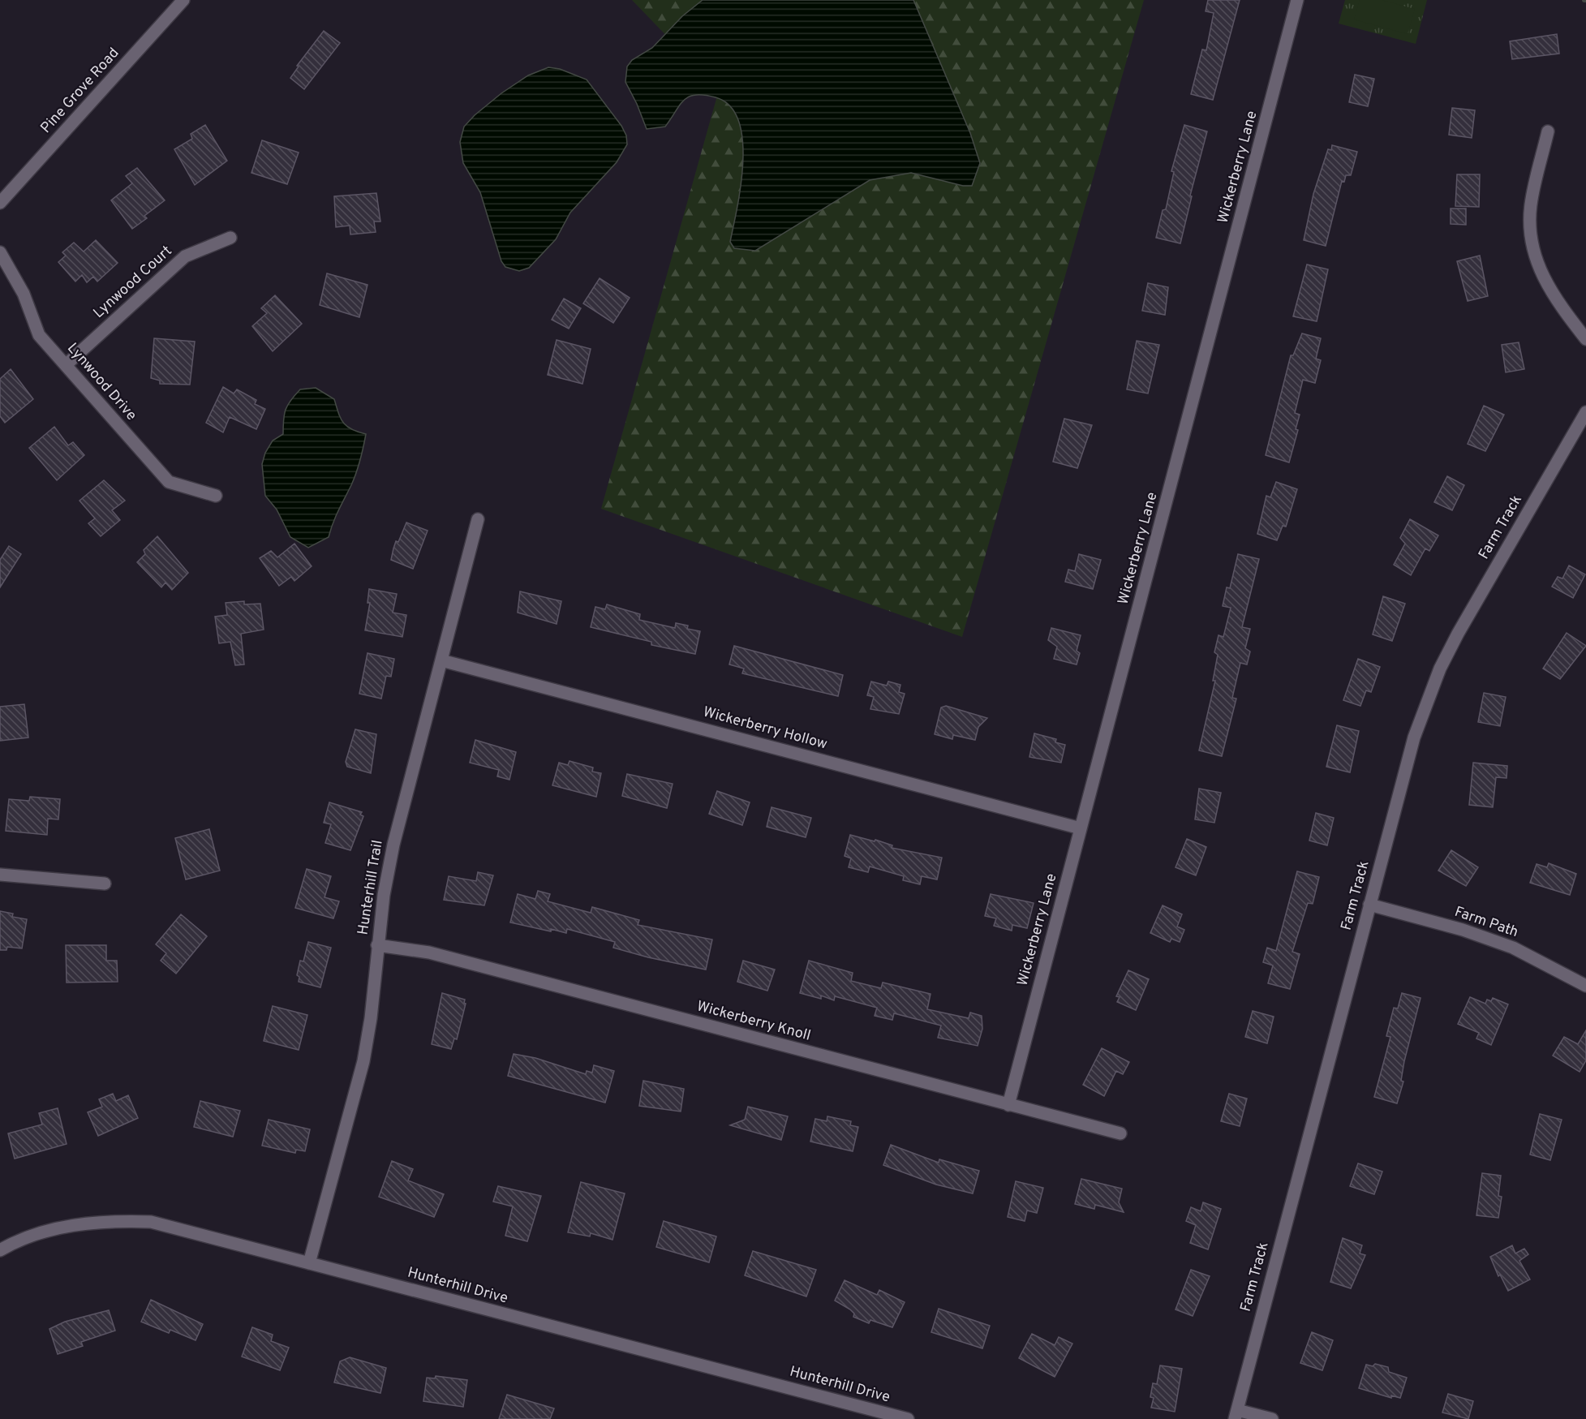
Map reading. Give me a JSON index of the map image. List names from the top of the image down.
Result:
{
  "streets": {
    "street": [
      "Pine Grove Road",
      "Wickerberry Lane",
      "Lynwood Court",
      "Lynwood Drive",
      "Farm Track",
      "Wickerberry Hollow",
      "Hunterhill Trail",
      "Farm Path",
      "Wickerberry Knoll",
      "Hunterhill Drive"
    ]
  },
  "crossings": [
    ["Wickerberry Lane", "Wickerberry Hollow"],
    ["Wickerberry Lane", "Wickerberry Knoll"],
    ["Lynwood Court", "Lynwood Drive"],
    ["Farm Track", "Farm Path"],
    ["Wickerberry Hollow", "Hunterhill Trail"],
    ["Hunterhill Trail", "Wickerberry Knoll"],
    ["Hunterhill Trail", "Hunterhill Drive"]
  ]
}
